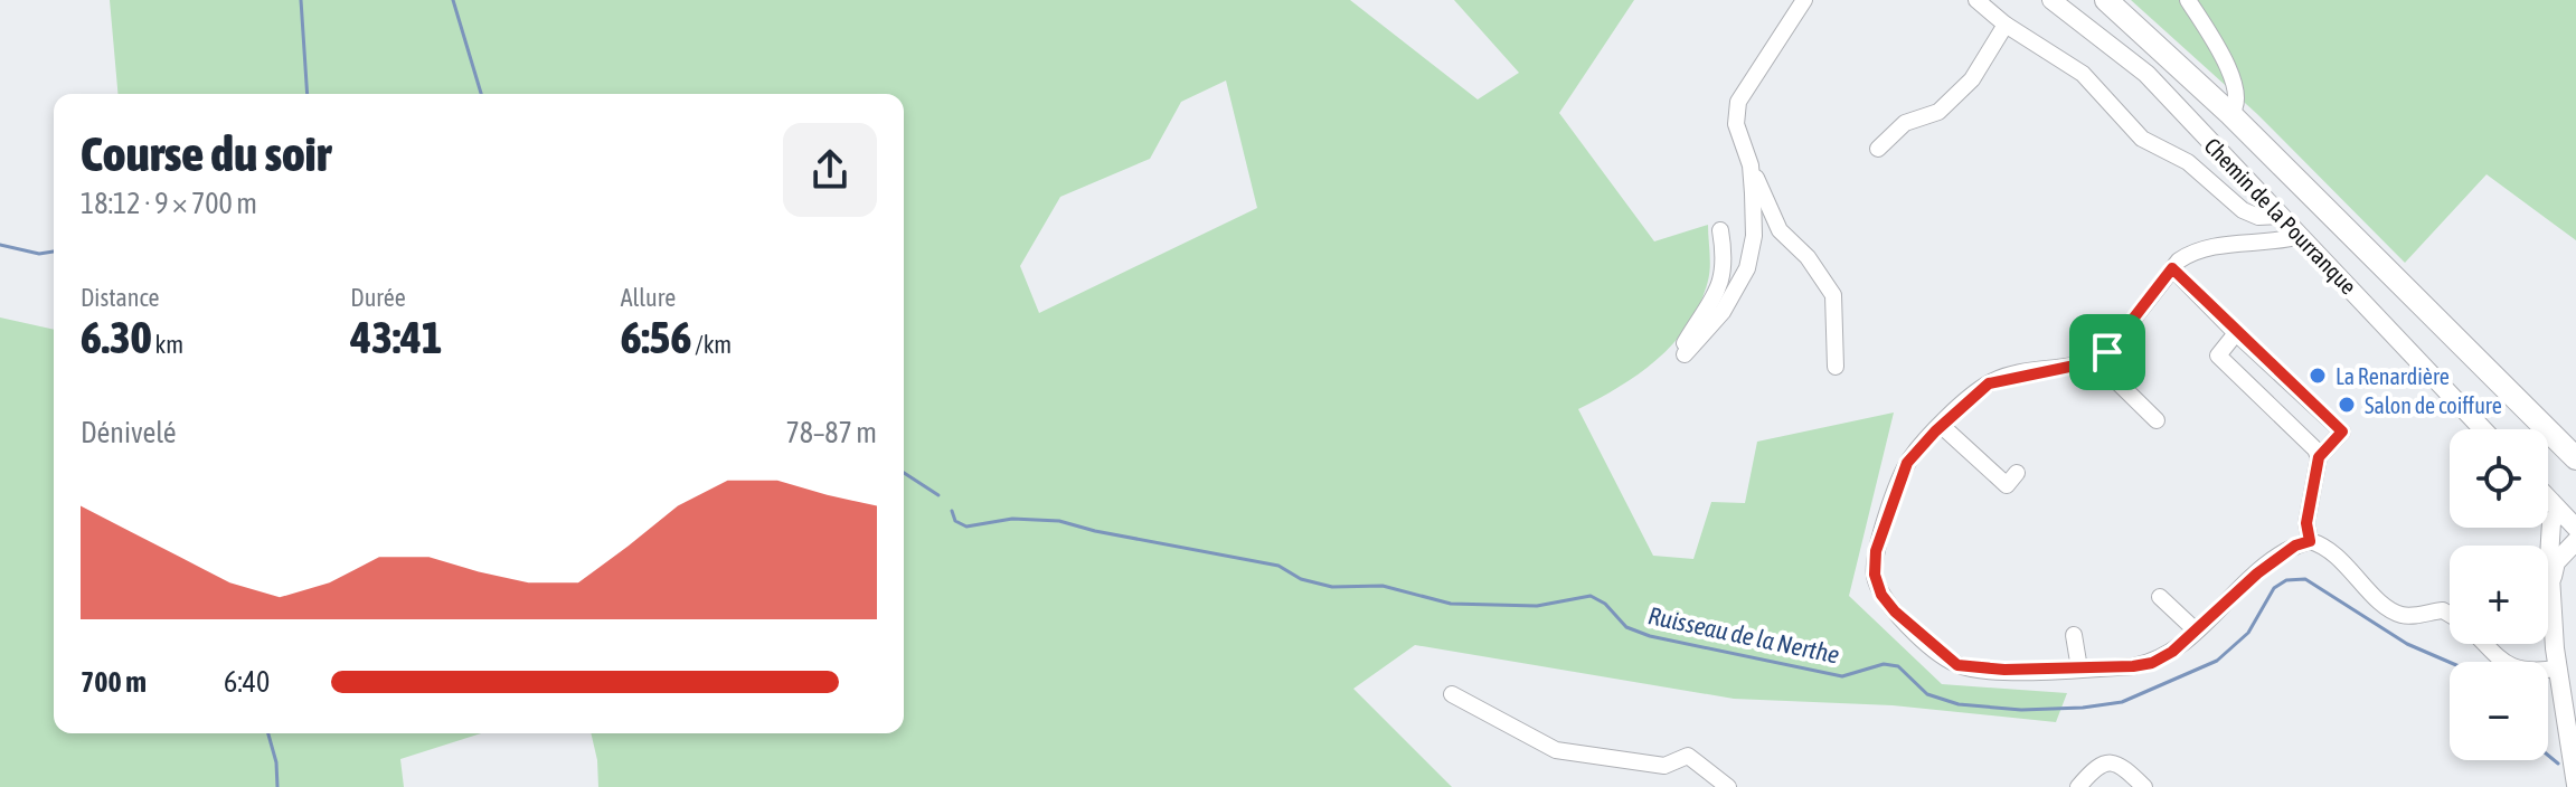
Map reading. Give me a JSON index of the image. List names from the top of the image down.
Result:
{
  "streets": {
    "street": ["Chemin de la Pourranque"]
  },
  "water": ["Ruisseau de la Nerthe"],
  "places": ["La Renardière", "Salon de coiffure"],
  "page": {
    "heading": ["Course du soir", "18:12 · 9 × 700 m"],
    "stats": [
      ["Distance", "6.30 km"],
      ["Durée", "43:41"],
      ["Allure", "6:56 /km"]
    ],
    "chart": ["Dénivelé", "78–87 m"],
    "map_buttons": ["+", "−"],
    "list": [
      {
        "name": "700 m",
        "note": "6:40"
      }
    ]
  }
}
